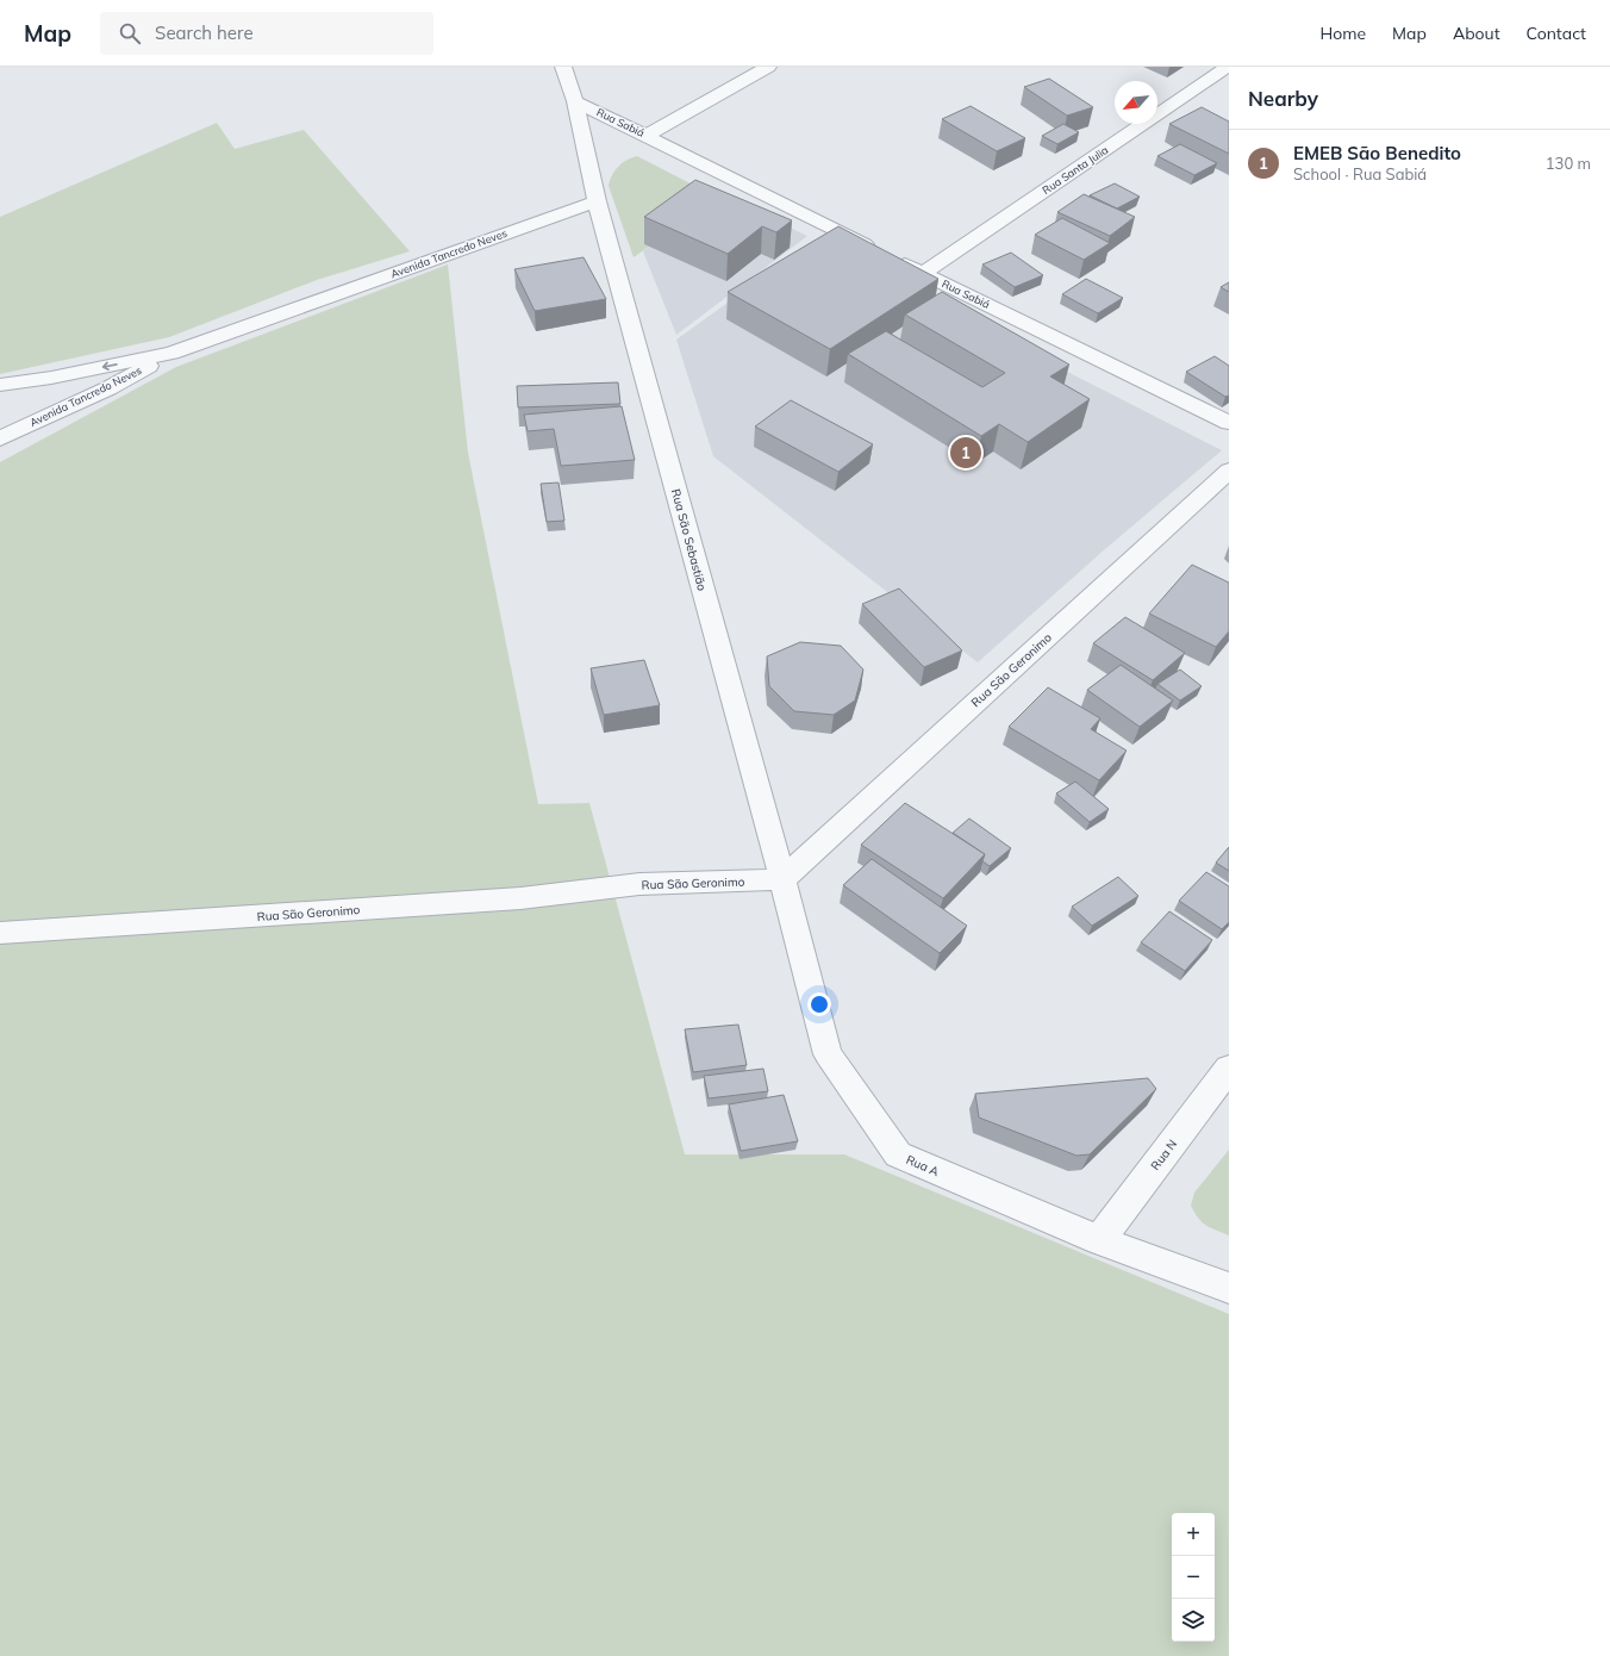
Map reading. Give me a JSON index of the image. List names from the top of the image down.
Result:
{
  "streets": {
    "street": [
      "Rua Sabiá",
      "Rua Santa Julia",
      "Avenida Tancredo Neves",
      "Rua São Sebastião",
      "Rua São Geronimo",
      "Rua N",
      "Rua A"
    ]
  },
  "crossings": [
    ["Rua Sabiá", "Rua Santa Julia"],
    ["Avenida Tancredo Neves", "Rua São Sebastião"],
    ["Rua São Sebastião", "Rua São Geronimo"],
    ["Rua São Sebastião", "Rua A"],
    ["Rua São Geronimo", "Rua A"],
    ["Rua N", "Rua A"]
  ],
  "north": "bottom left",
  "page": {
    "header": "Map",
    "search": "Search here",
    "nav": [
      "Home",
      "Map",
      "About",
      "Contact"
    ],
    "heading": "Nearby",
    "list": [
      {
        "mark": "1",
        "name": "EMEB São Benedito",
        "note": "School · Rua Sabiá",
        "value": "130 m"
      }
    ],
    "pins": "1",
    "map_buttons": ["+", "−"]
  }
}
